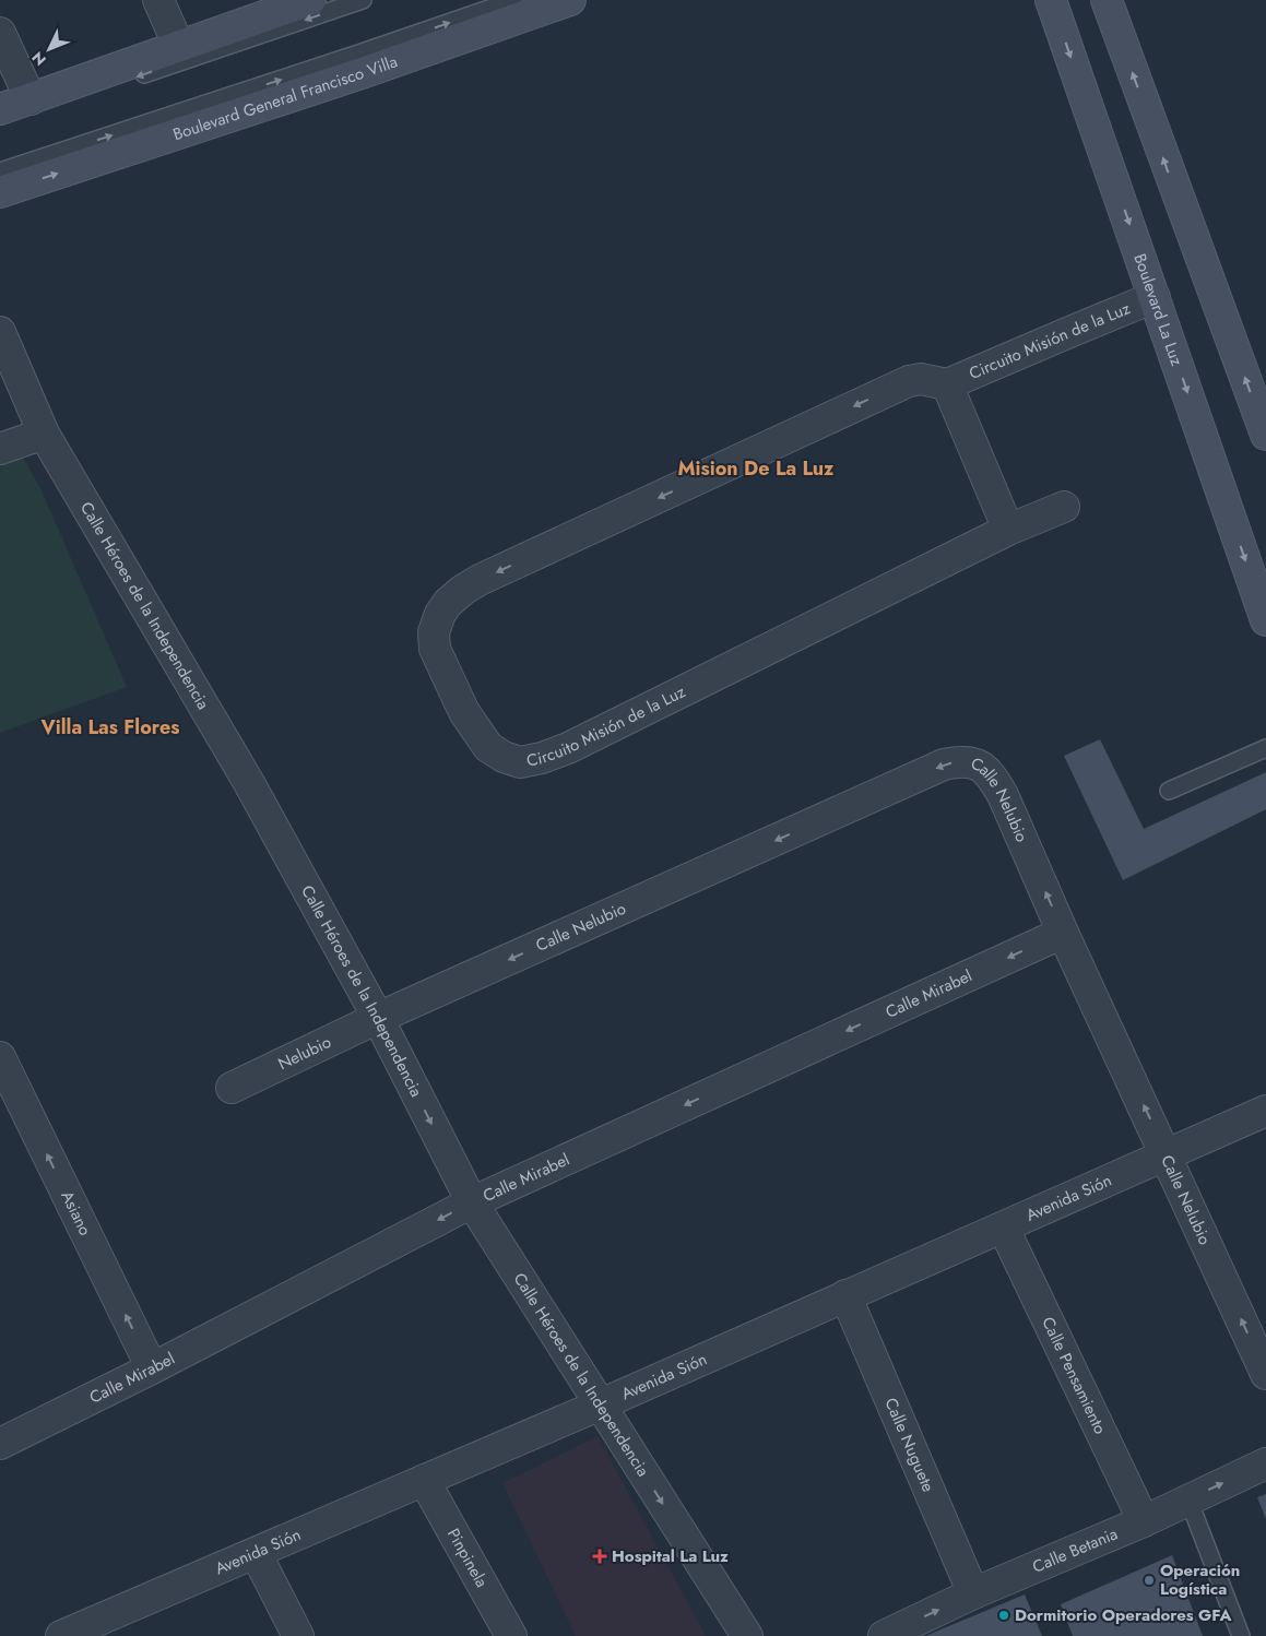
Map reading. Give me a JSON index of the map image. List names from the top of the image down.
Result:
{
  "streets": {
    "main road": ["Boulevard General Francisco Villa", "Boulevard La Luz"],
    "street": [
      "Circuito Misión de la Luz",
      "Calle Héroes de la Independencia",
      "Calle Nelubio",
      "Calle Mirabel",
      "Nelubio",
      "Avenida Sión",
      "Asiano",
      "Calle Pensamiento",
      "Calle Nuguete",
      "Calle Betania",
      "Pinpinela"
    ]
  },
  "crossings": [
    ["Boulevard La Luz", "Circuito Misión de la Luz"],
    ["Calle Héroes de la Independencia", "Calle Nelubio"],
    ["Calle Héroes de la Independencia", "Calle Mirabel"],
    ["Calle Héroes de la Independencia", "Nelubio"],
    ["Calle Héroes de la Independencia", "Avenida Sión"],
    ["Calle Nelubio", "Calle Mirabel"],
    ["Calle Nelubio", "Nelubio"],
    ["Calle Nelubio", "Avenida Sión"],
    ["Calle Mirabel", "Asiano"],
    ["Avenida Sión", "Calle Pensamiento"],
    ["Avenida Sión", "Calle Nuguete"],
    ["Avenida Sión", "Pinpinela"],
    ["Calle Pensamiento", "Calle Betania"],
    ["Calle Nuguete", "Calle Betania"]
  ],
  "one_way": ["Calle Mirabel", "Asiano", "Calle Betania"],
  "districts": ["Mision De La Luz", "Villa Las Flores"],
  "places": {
    "health": ["Hospital La Luz"],
    "other": ["Operación Logística", "Dormitorio Operadores GFA"]
  },
  "north": "bottom left"
}
